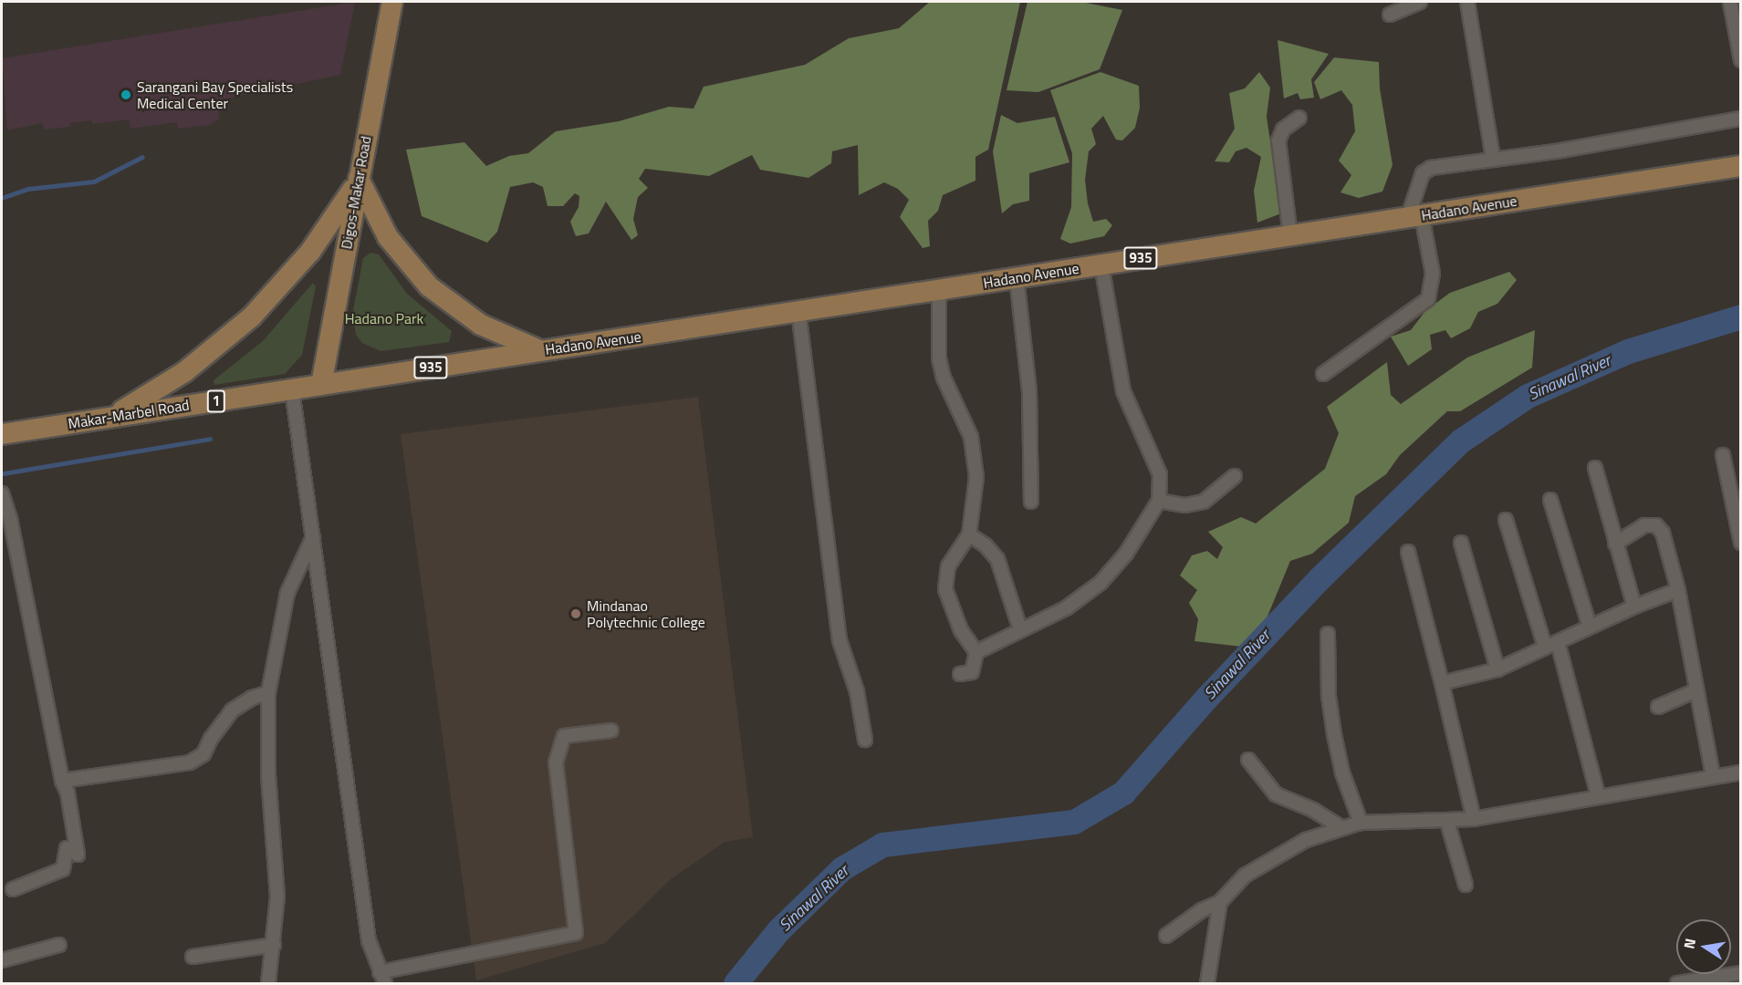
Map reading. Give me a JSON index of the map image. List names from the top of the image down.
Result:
{
  "streets": {
    "main road": [
      "Digos-Makar Road",
      "Hadano Avenue",
      "935",
      "1",
      "Makar-Marbel Road"
    ]
  },
  "crossings": [
    ["Digos-Makar Road", "Hadano Avenue"],
    ["Digos-Makar Road", "Makar-Marbel Road"],
    ["Hadano Avenue", "Makar-Marbel Road"]
  ],
  "water": ["Sinawal River"],
  "parks": ["Hadano Park"],
  "places": ["Sarangani Bay Specialists Medical Center", "Mindanao Polytechnic College"],
  "north": "left"
}
